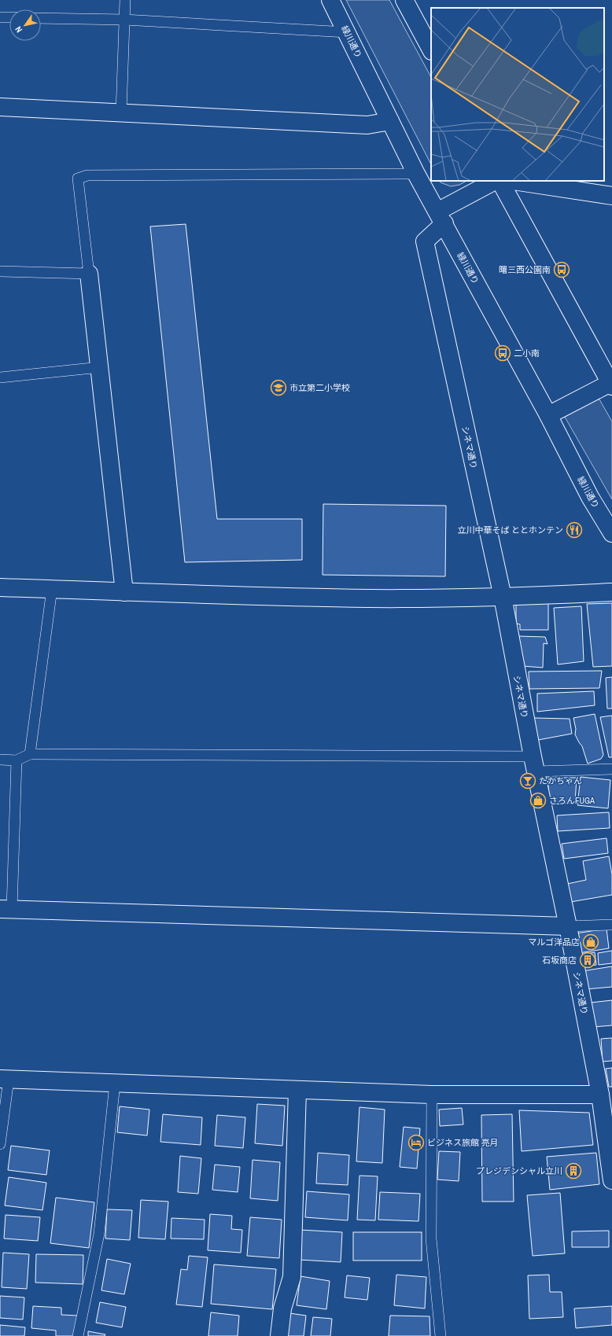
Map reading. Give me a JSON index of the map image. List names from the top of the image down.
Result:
{
  "streets": {
    "street": ["緑川通り", "シネマ通り"]
  },
  "crossings": [
    ["緑川通り", "シネマ通り"]
  ],
  "places": {
    "bus stop": ["曙三西公園南", "二小南"],
    "school or university": ["市立第二小学校"],
    "restaurant": ["立川中華そば ととホンテン"],
    "bar": ["たかちゃん"],
    "shop": ["さろんFUGA", "マルゴ洋品店"],
    "building": ["石坂商店", "プレジデンシャル立川"],
    "hotel": ["ビジネス旅館 亮月"]
  },
  "north": "bottom left"
}
